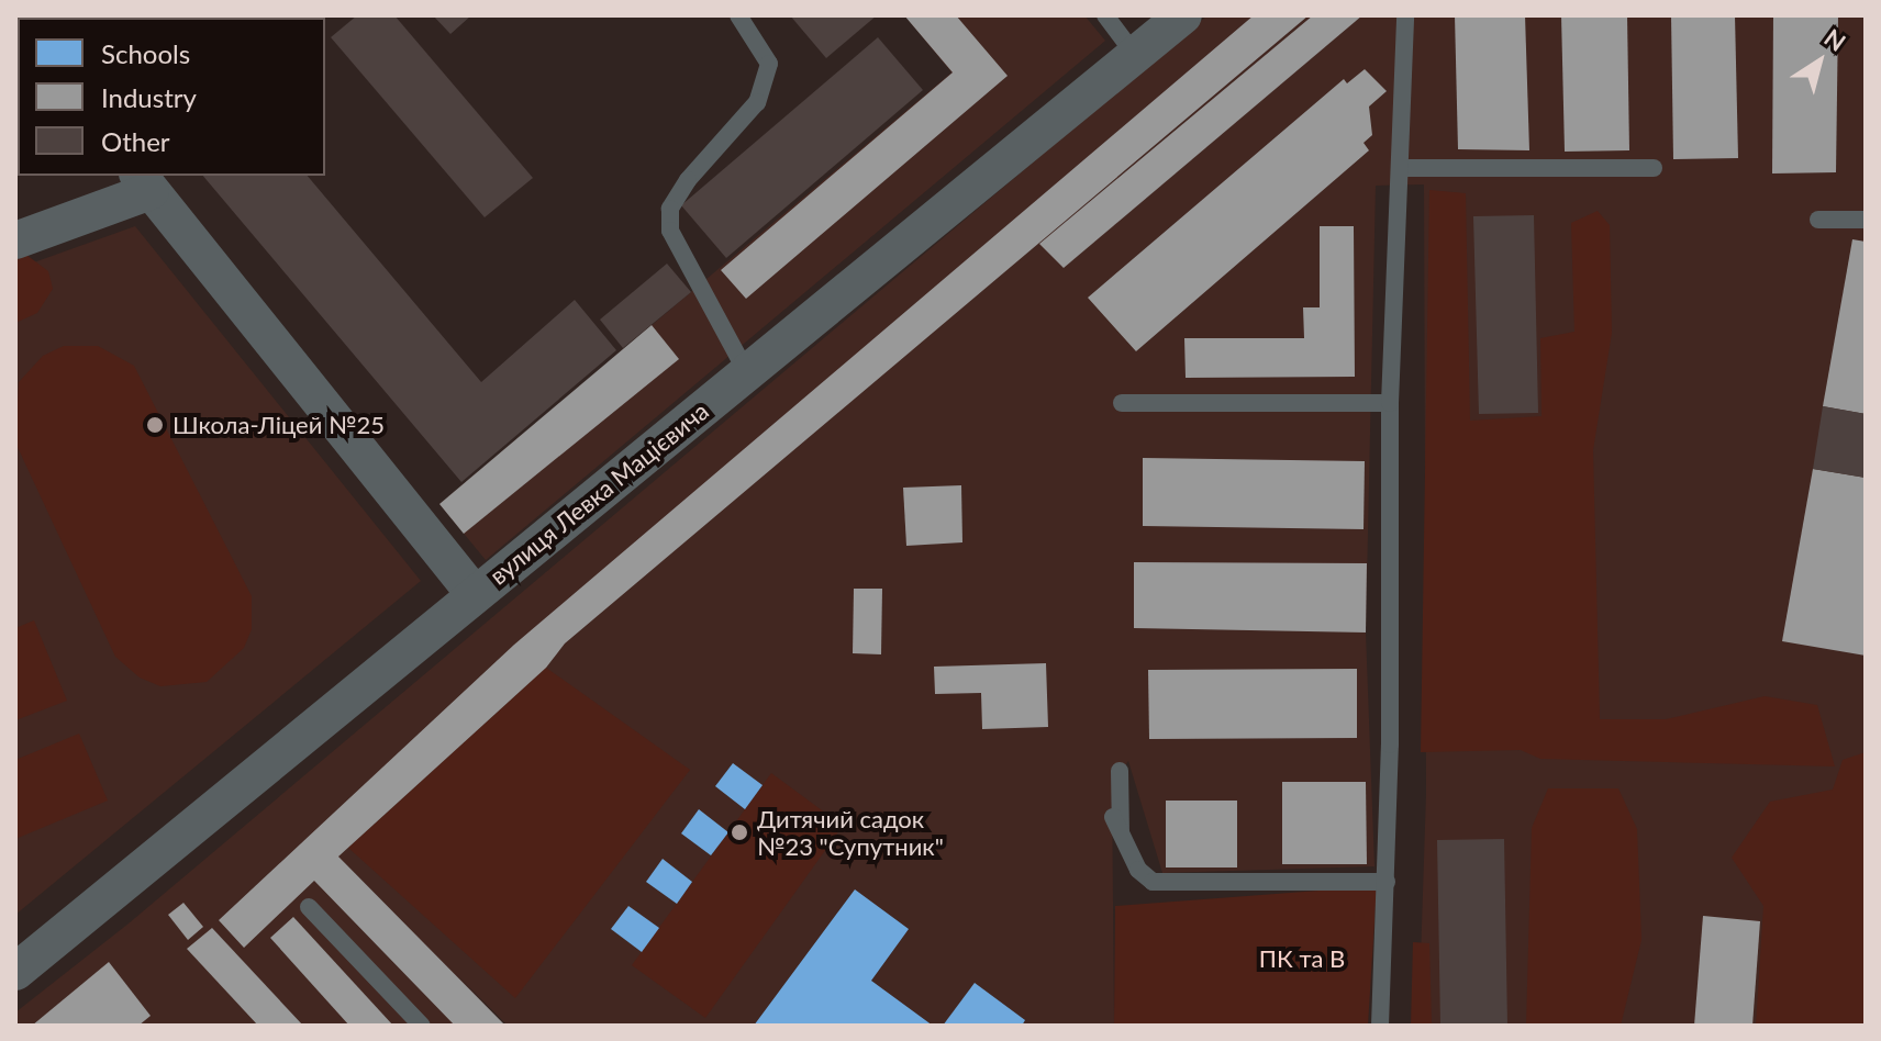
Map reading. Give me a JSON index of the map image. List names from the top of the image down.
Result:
{
  "streets": {
    "street": ["вулиця Левка Мацієвича"]
  },
  "parks": ["ПК та В"],
  "places": ["Школа-Ліцей №25", "Дитячий садок №23 \"Супутник\""],
  "legend": ["Schools", "Industry", "Other"],
  "north": "top right"
}
